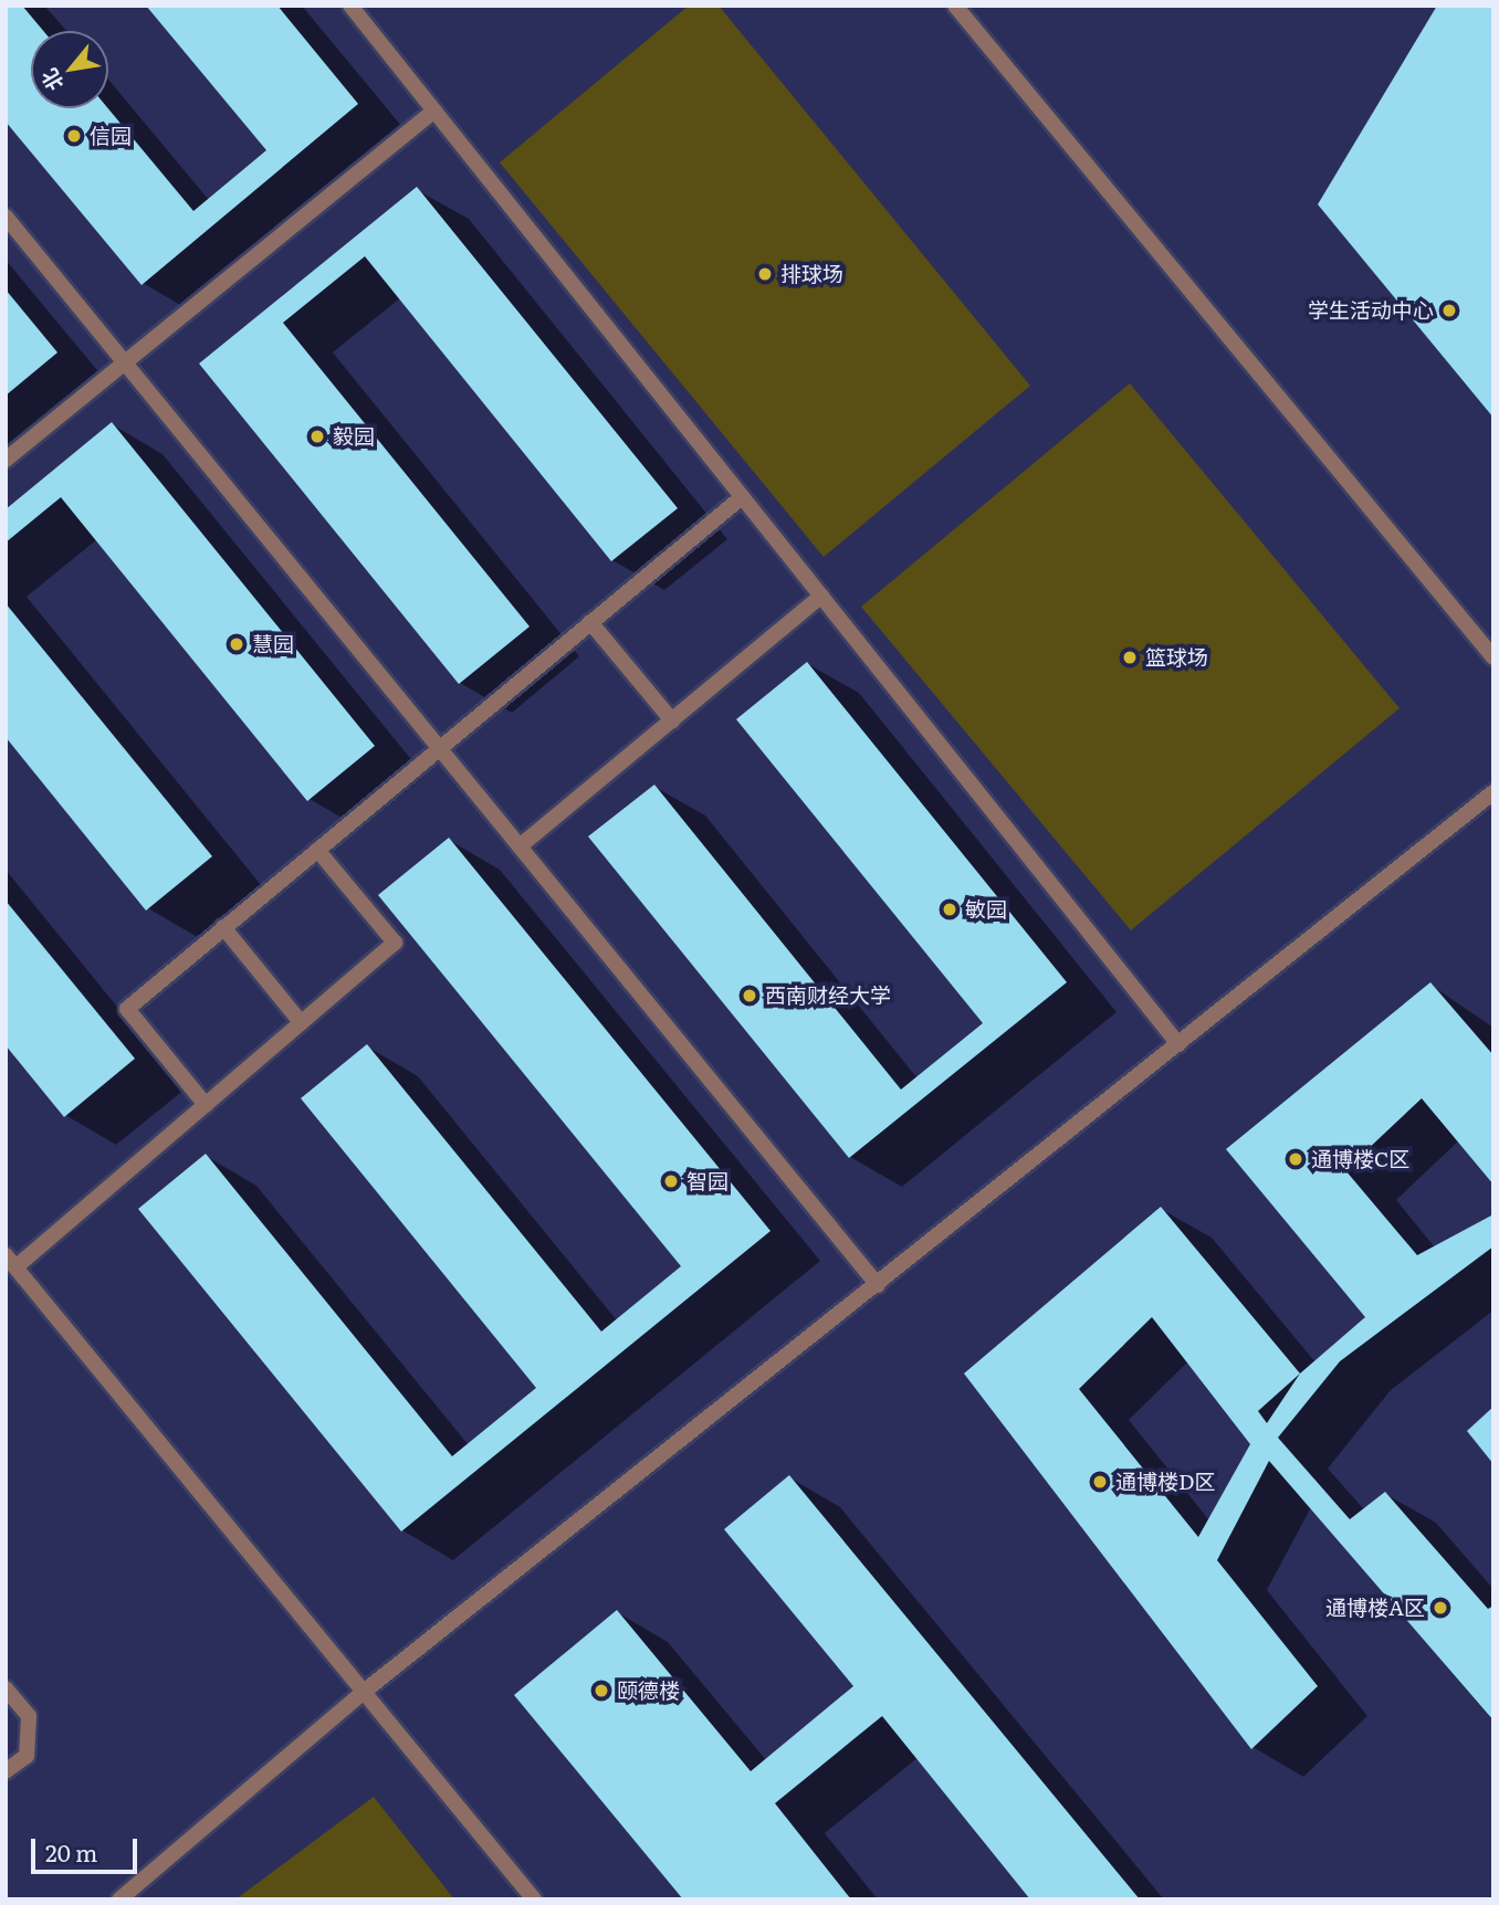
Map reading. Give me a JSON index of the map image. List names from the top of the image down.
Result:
{
  "places": [
    "信园",
    "排球场",
    "学生活动中心",
    "毅园",
    "慧园",
    "篮球场",
    "敏园",
    "西南财经大学",
    "通博楼C区",
    "智园",
    "通博楼D区",
    "通博楼A区",
    "颐德楼"
  ],
  "scale_bar": "20 m",
  "north": "bottom left"
}
